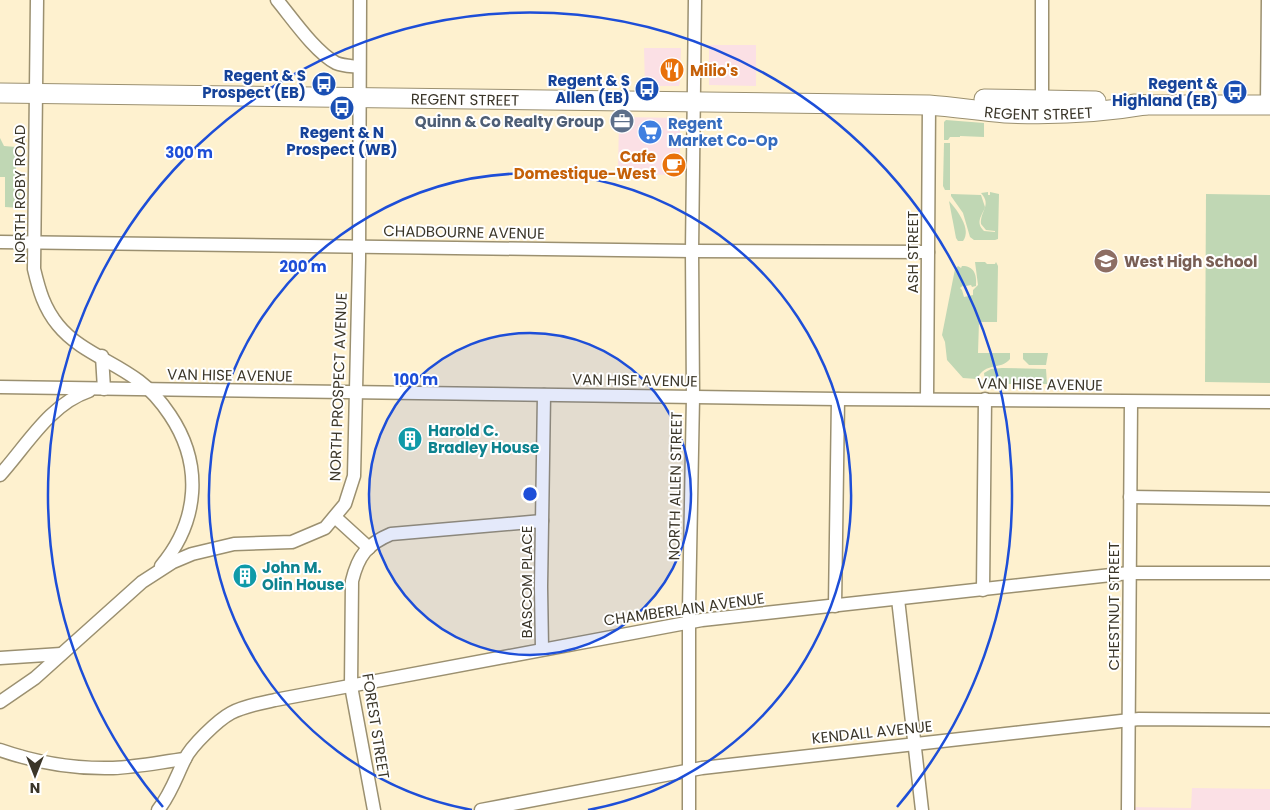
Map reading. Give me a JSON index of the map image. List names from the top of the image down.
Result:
{
  "streets": {
    "main road": ["REGENT STREET"],
    "street": [
      "NORTH ROBY ROAD",
      "CHADBOURNE AVENUE",
      "ASH STREET",
      "VAN HISE AVENUE",
      "NORTH PROSPECT AVENUE",
      "NORTH ALLEN STREET",
      "BASCOM PLACE",
      "CHESTNUT STREET",
      "CHAMBERLAIN AVENUE",
      "FOREST STREET",
      "KENDALL AVENUE"
    ]
  },
  "crossings": [
    ["REGENT STREET", "NORTH ROBY ROAD"],
    ["REGENT STREET", "ASH STREET"],
    ["REGENT STREET", "NORTH PROSPECT AVENUE"],
    ["REGENT STREET", "NORTH ALLEN STREET"],
    ["NORTH ROBY ROAD", "CHADBOURNE AVENUE"],
    ["NORTH ROBY ROAD", "VAN HISE AVENUE"],
    ["NORTH ROBY ROAD", "NORTH PROSPECT AVENUE"],
    ["CHADBOURNE AVENUE", "ASH STREET"],
    ["CHADBOURNE AVENUE", "NORTH PROSPECT AVENUE"],
    ["CHADBOURNE AVENUE", "NORTH ALLEN STREET"],
    ["ASH STREET", "VAN HISE AVENUE"],
    ["VAN HISE AVENUE", "NORTH PROSPECT AVENUE"],
    ["VAN HISE AVENUE", "NORTH ALLEN STREET"],
    ["VAN HISE AVENUE", "BASCOM PLACE"],
    ["VAN HISE AVENUE", "CHESTNUT STREET"],
    ["NORTH ALLEN STREET", "CHAMBERLAIN AVENUE"],
    ["NORTH ALLEN STREET", "KENDALL AVENUE"],
    ["BASCOM PLACE", "CHAMBERLAIN AVENUE"],
    ["CHESTNUT STREET", "CHAMBERLAIN AVENUE"],
    ["CHESTNUT STREET", "KENDALL AVENUE"],
    ["CHAMBERLAIN AVENUE", "FOREST STREET"]
  ],
  "places": {
    "restaurant": ["Milio's"],
    "bus stop": [
      "Regent & S Prospect (EB)",
      "Regent & S Allen (EB)",
      "Regent & Highland (EB)",
      "Regent & N Prospect (WB)"
    ],
    "office": ["Quinn & Co Realty Group"],
    "supermarket": ["Regent Market Co-Op"],
    "cafe": ["Cafe Domestique-West"],
    "school or university": ["West High School"],
    "building": ["Harold C. Bradley House", "John M. Olin House"]
  },
  "north": "bottom",
  "rings": ["300 m", "200 m", "100 m"]
}
